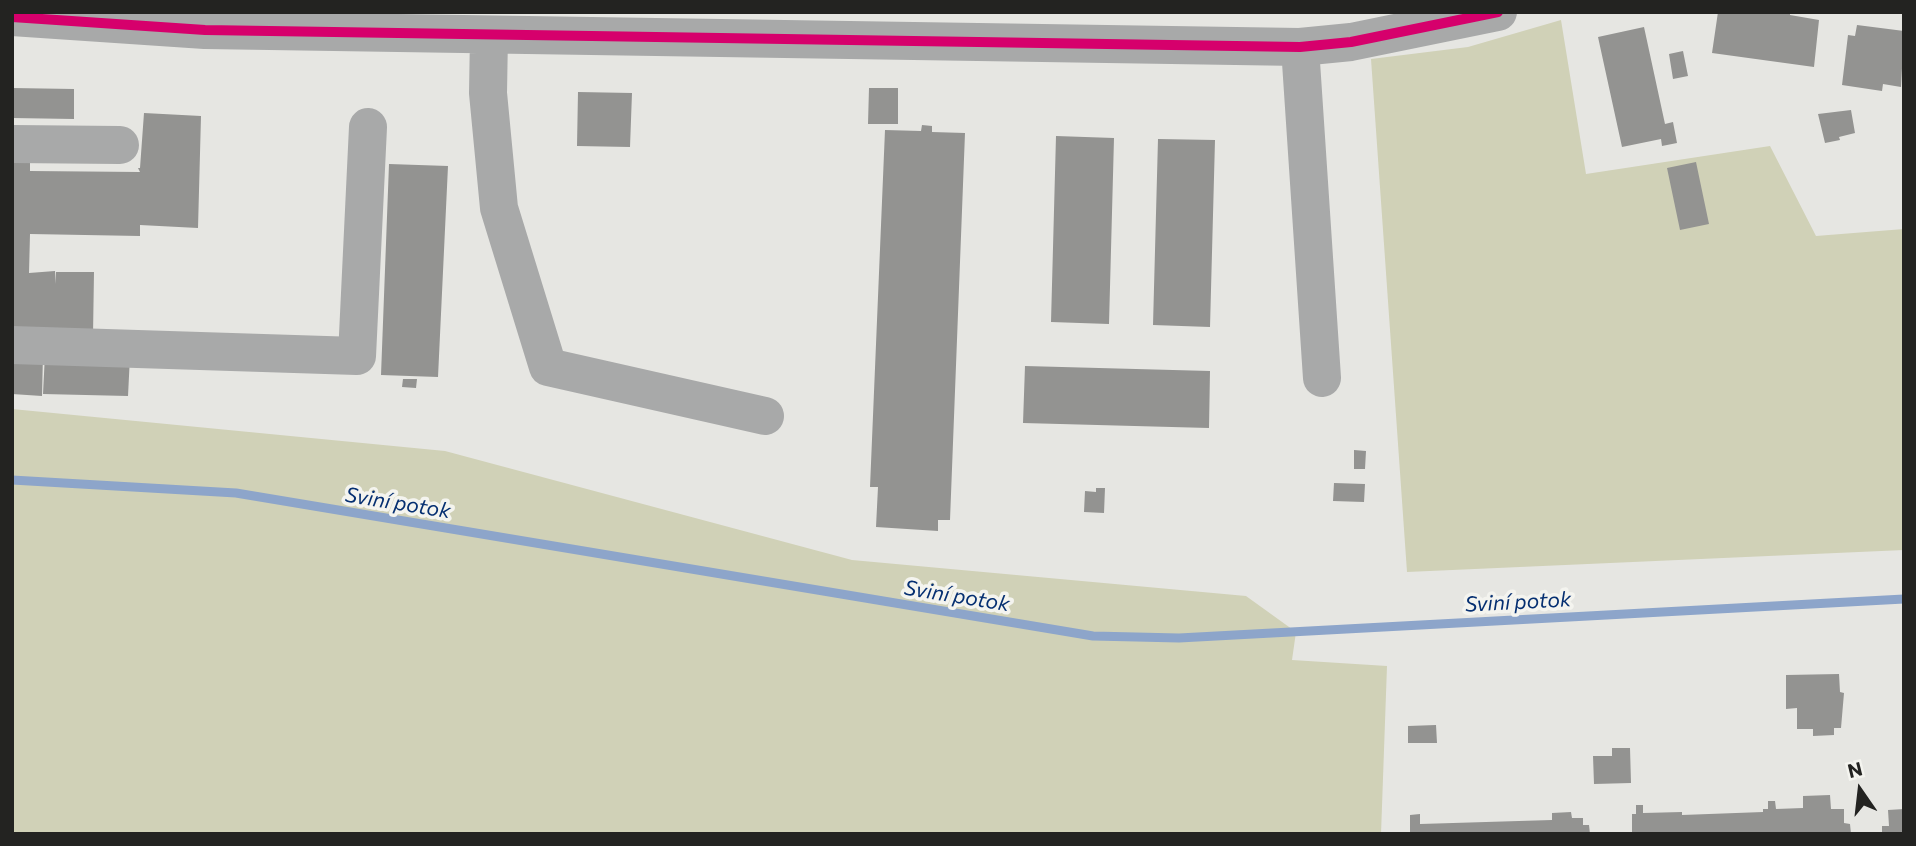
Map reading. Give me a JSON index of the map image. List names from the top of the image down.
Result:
{
  "water": ["Sviní potok"],
  "north": "top"
}
